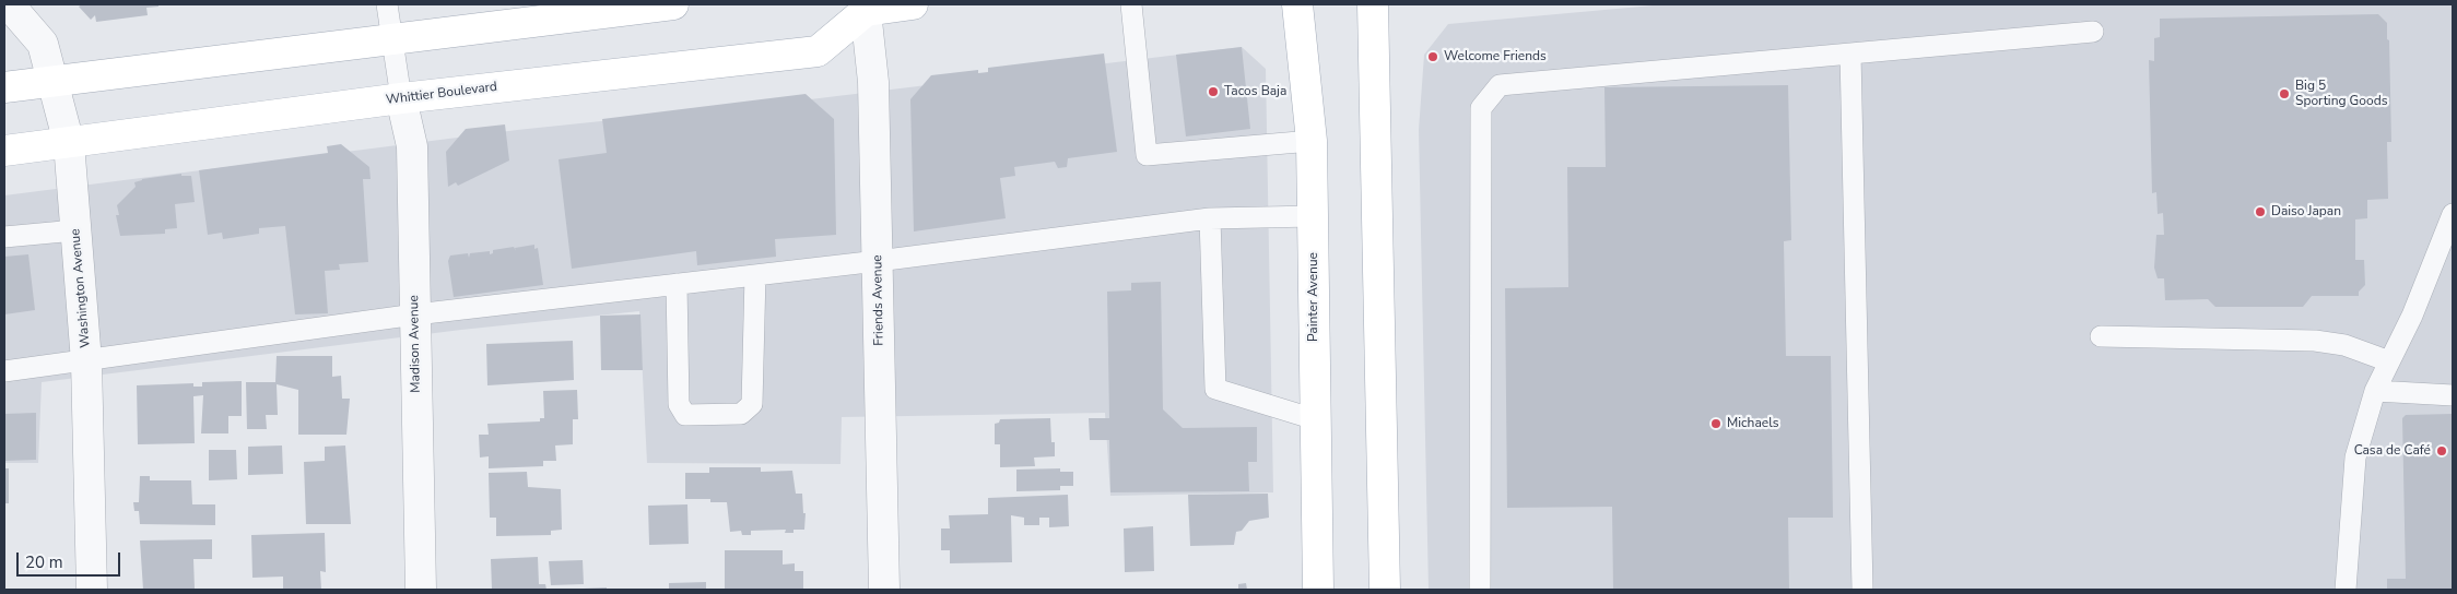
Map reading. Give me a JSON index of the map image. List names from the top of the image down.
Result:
{
  "streets": {
    "main road": ["Whittier Boulevard", "Painter Avenue"],
    "street": ["Washington Avenue", "Friends Avenue", "Madison Avenue"]
  },
  "crossings": [
    ["Whittier Boulevard", "Washington Avenue"],
    ["Whittier Boulevard", "Friends Avenue"],
    ["Whittier Boulevard", "Madison Avenue"]
  ],
  "places": [
    "Welcome Friends",
    "Tacos Baja",
    "Big 5 Sporting Goods",
    "Daiso Japan",
    "Michaels",
    "Casa de Café"
  ],
  "scale_bar": "20 m"
}
